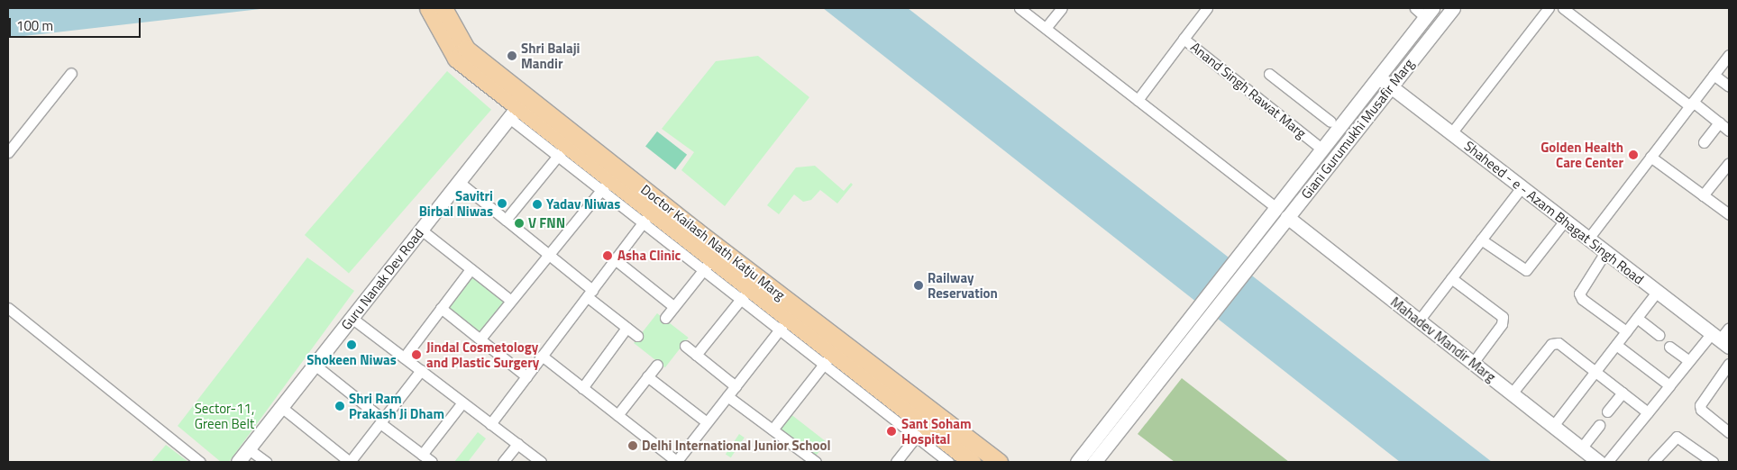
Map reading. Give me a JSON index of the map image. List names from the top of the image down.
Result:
{
  "streets": {
    "main road": ["Doctor Kailash Nath Katju Marg"],
    "street": [
      "Anand Singh Rawat Marg",
      "Giani Gurumukhi Musafir Marg",
      "Shaheed - e - Azam Bhagat Singh Road",
      "Guru Nanak Dev Road",
      "Mahadev Mandir Marg"
    ]
  },
  "crossings": [
    ["Anand Singh Rawat Marg", "Giani Gurumukhi Musafir Marg"],
    ["Giani Gurumukhi Musafir Marg", "Shaheed - e - Azam Bhagat Singh Road"],
    ["Giani Gurumukhi Musafir Marg", "Mahadev Mandir Marg"],
    ["Doctor Kailash Nath Katju Marg", "Guru Nanak Dev Road"]
  ],
  "parks": ["Sector-11, Green Belt"],
  "places": [
    "Shri Balaji Mandir",
    "Golden Health Care Center",
    "Savitri Birbal Niwas",
    "Yadav Niwas",
    "V FNN",
    "Asha Clinic",
    "Railway Reservation",
    "Shokeen Niwas",
    "Jindal Cosmetology and Plastic Surgery",
    "Shri Ram Prakash Ji Dham",
    "Sant Soham Hospital",
    "Delhi International Junior School"
  ],
  "scale_bar": "100 m"
}
